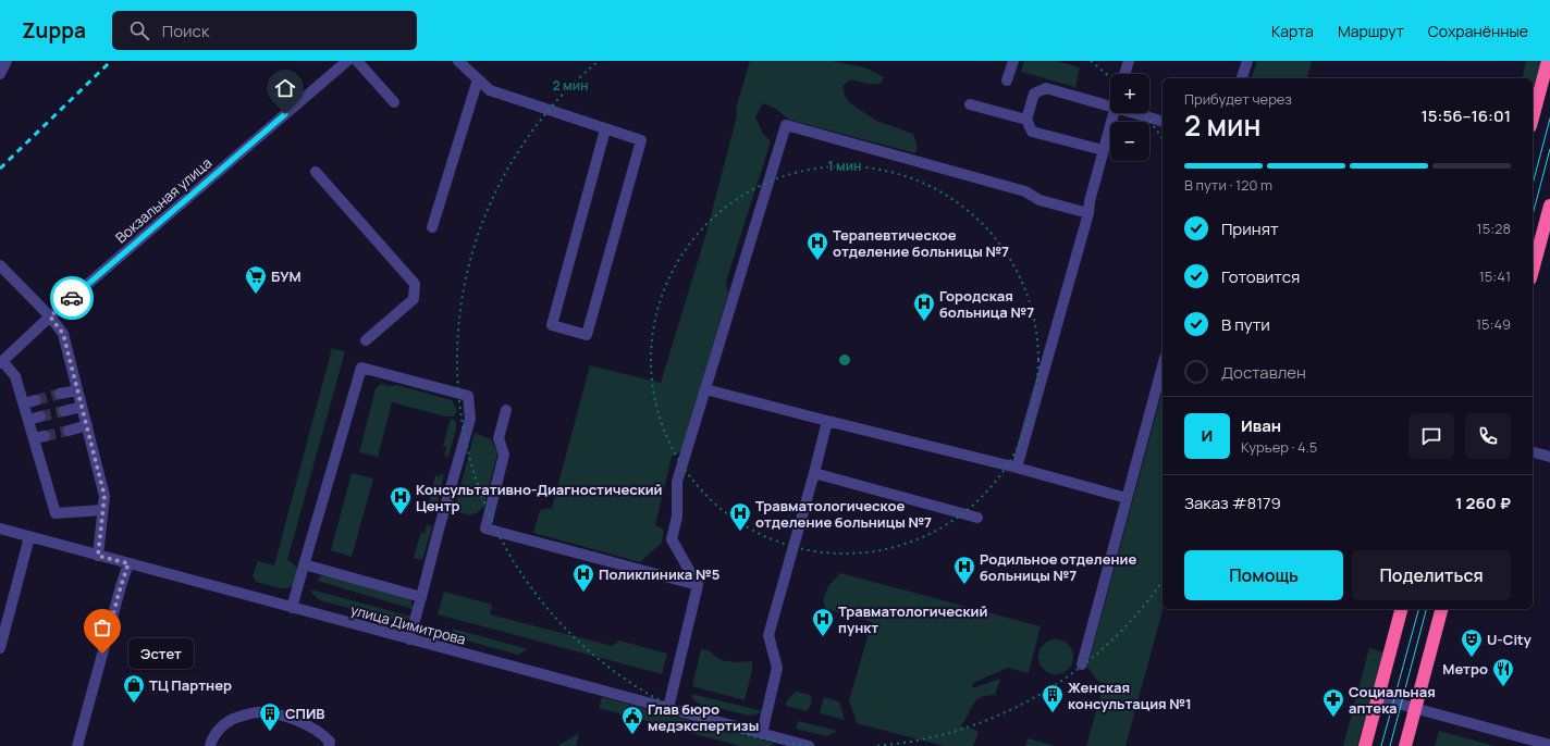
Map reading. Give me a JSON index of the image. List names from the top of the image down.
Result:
{
  "streets": {
    "street": ["Вокзальная улица", "улица Димитрова"]
  },
  "places": {
    "hospital": [
      "Терапевтическое отделение больницы №7",
      "Городская больница №7",
      "Консультативно-Диагностический Центр",
      "Травматологическое отделение больницы №7",
      "Родильное отделение больницы №7",
      "Поликлиника №5",
      "Травматологический пункт"
    ],
    "supermarket": ["БУМ"],
    "other": ["Эстет"],
    "theatre": ["U-City"],
    "restaurant": ["Метро"],
    "shop": ["ТЦ Партнер"],
    "building": ["Женская консультация №1", "СПИВ"],
    "pharmacy": ["Социальная аптека"],
    "public building": ["Глав бюро медэкспертизы"]
  },
  "page": {
    "header": "Zuppa",
    "search": "Поиск",
    "nav": ["Карта", "Маршрут", "Сохранённые"],
    "map_buttons": ["+", "−"],
    "heading": ["2 мин", "Прибудет через", "15:56–16:01"],
    "panel": [
      "Иван",
      "Курьер · 4.5",
      "Заказ #8179",
      "1 260 ₽"
    ],
    "bar": "В пути · 120 m",
    "list": [
      ["Принят", "15:28"],
      ["Готовится", "15:41"],
      ["В пути", "15:49"],
      "Доставлен"
    ],
    "round": "И",
    "buttons": ["Помощь", "Поделиться"],
    "bubble": "Эстет"
  },
  "rings": ["2 мин", "1 мин"]
}
